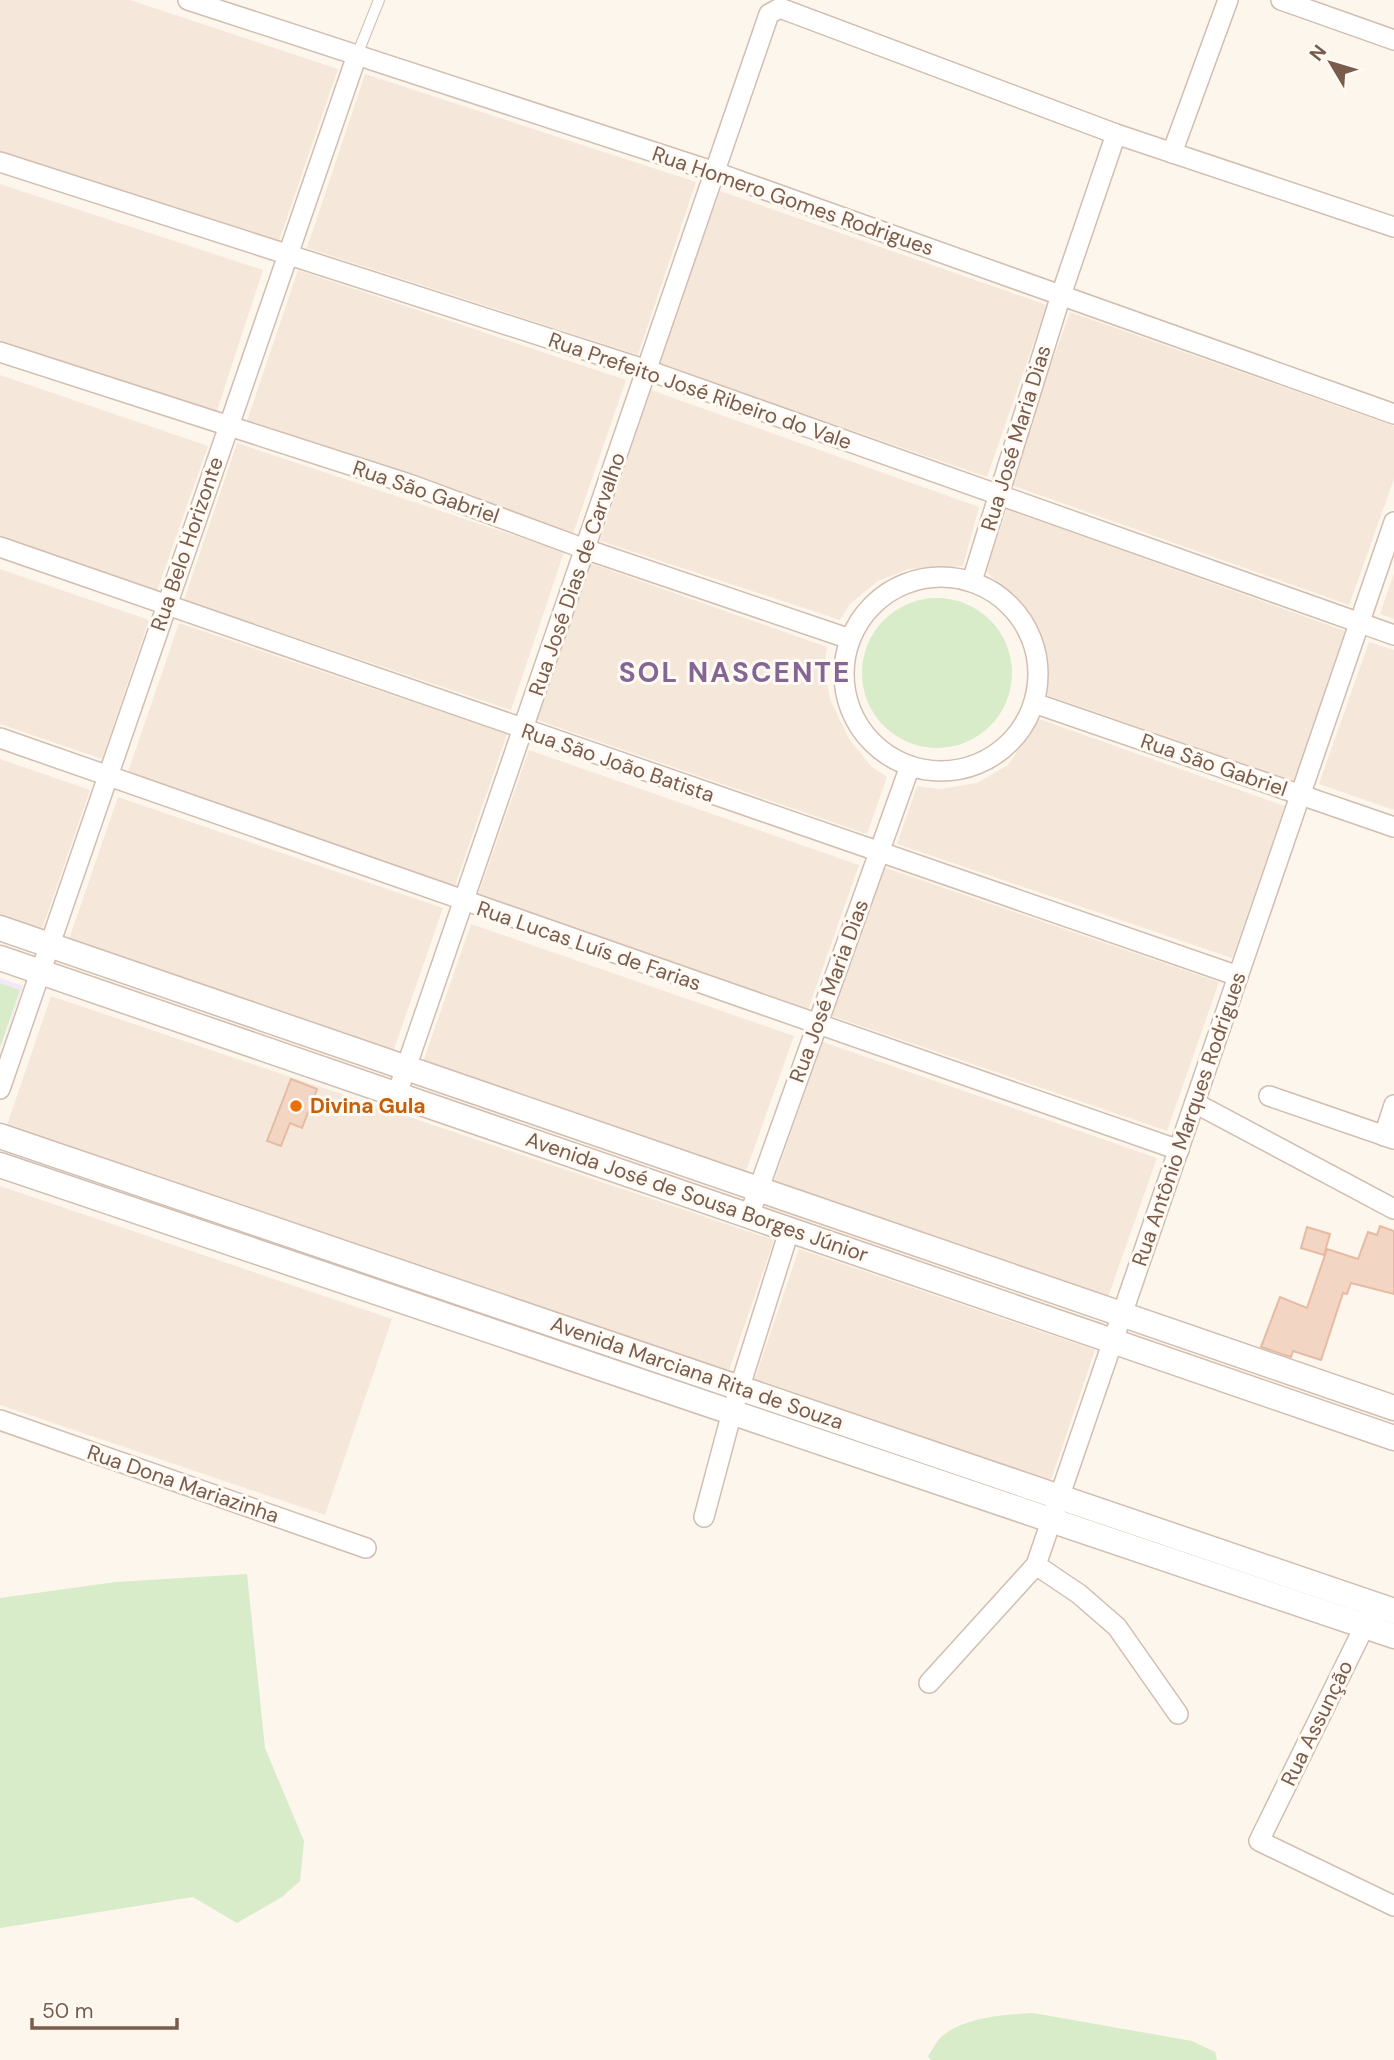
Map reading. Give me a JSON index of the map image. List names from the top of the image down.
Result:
{
  "streets": {
    "street": [
      "Rua Homero Gomes Rodrigues",
      "Rua Prefeito José Ribeiro do Vale",
      "Rua José Maria Dias",
      "Rua São Gabriel",
      "Rua Belo Horizonte",
      "Rua José Dias de Carvalho",
      "Rua São João Batista",
      "Rua Lucas Luís de Farias",
      "Rua Antônio Marques Rodrigues",
      "Avenida José de Sousa Borges Júnior",
      "Avenida Marciana Rita de Souza",
      "Rua Dona Mariazinha",
      "Rua Assunção"
    ]
  },
  "crossings": [
    ["Rua Homero Gomes Rodrigues", "Rua José Maria Dias"],
    ["Rua Homero Gomes Rodrigues", "Rua Belo Horizonte"],
    ["Rua Homero Gomes Rodrigues", "Rua José Dias de Carvalho"],
    ["Rua Prefeito José Ribeiro do Vale", "Rua José Maria Dias"],
    ["Rua Prefeito José Ribeiro do Vale", "Rua Belo Horizonte"],
    ["Rua Prefeito José Ribeiro do Vale", "Rua José Dias de Carvalho"],
    ["Rua Prefeito José Ribeiro do Vale", "Rua Antônio Marques Rodrigues"],
    ["Rua José Maria Dias", "Rua São Gabriel"],
    ["Rua José Maria Dias", "Rua José Dias de Carvalho"],
    ["Rua José Maria Dias", "Rua São João Batista"],
    ["Rua José Maria Dias", "Rua Lucas Luís de Farias"],
    ["Rua José Maria Dias", "Avenida José de Sousa Borges Júnior"],
    ["Rua São Gabriel", "Rua Belo Horizonte"],
    ["Rua São Gabriel", "Rua José Dias de Carvalho"],
    ["Rua São Gabriel", "Rua Antônio Marques Rodrigues"],
    ["Rua Belo Horizonte", "Rua São João Batista"],
    ["Rua Belo Horizonte", "Rua Lucas Luís de Farias"],
    ["Rua Belo Horizonte", "Avenida José de Sousa Borges Júnior"],
    ["Rua José Dias de Carvalho", "Rua São João Batista"],
    ["Rua José Dias de Carvalho", "Rua Lucas Luís de Farias"],
    ["Rua José Dias de Carvalho", "Avenida José de Sousa Borges Júnior"],
    ["Rua São João Batista", "Rua Antônio Marques Rodrigues"],
    ["Rua Lucas Luís de Farias", "Rua Antônio Marques Rodrigues"],
    ["Rua Antônio Marques Rodrigues", "Avenida José de Sousa Borges Júnior"],
    ["Rua Antônio Marques Rodrigues", "Avenida Marciana Rita de Souza"],
    ["Avenida Marciana Rita de Souza", "Rua Assunção"]
  ],
  "districts": ["SOL NASCENTE"],
  "places": ["Divina Gula"],
  "scale_bar": "50 m",
  "north": "top left"
}
